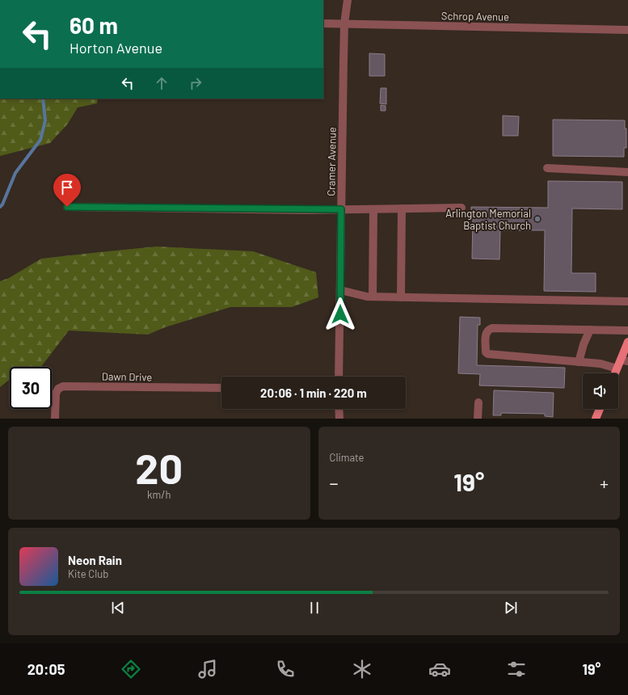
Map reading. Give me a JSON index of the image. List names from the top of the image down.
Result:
{
  "streets": {
    "street": ["Schrop Avenue", "Cramer Avenue", "Dawn Drive"]
  },
  "crossings": [
    ["Schrop Avenue", "Cramer Avenue"]
  ],
  "places": ["Arlington Memorial Baptist Church"],
  "page": {
    "turn": ["60 m", "Horton Avenue"],
    "limit": "30",
    "trip": "20:06 · 1 min · 220 m",
    "tile": [
      ["20", "km/h"],
      "Climate"
    ],
    "heat": ["−", "19°", "+"],
    "song": ["Neon Rain", "Kite Club"],
    "tabs": ["20:05", "19°"]
  }
}
